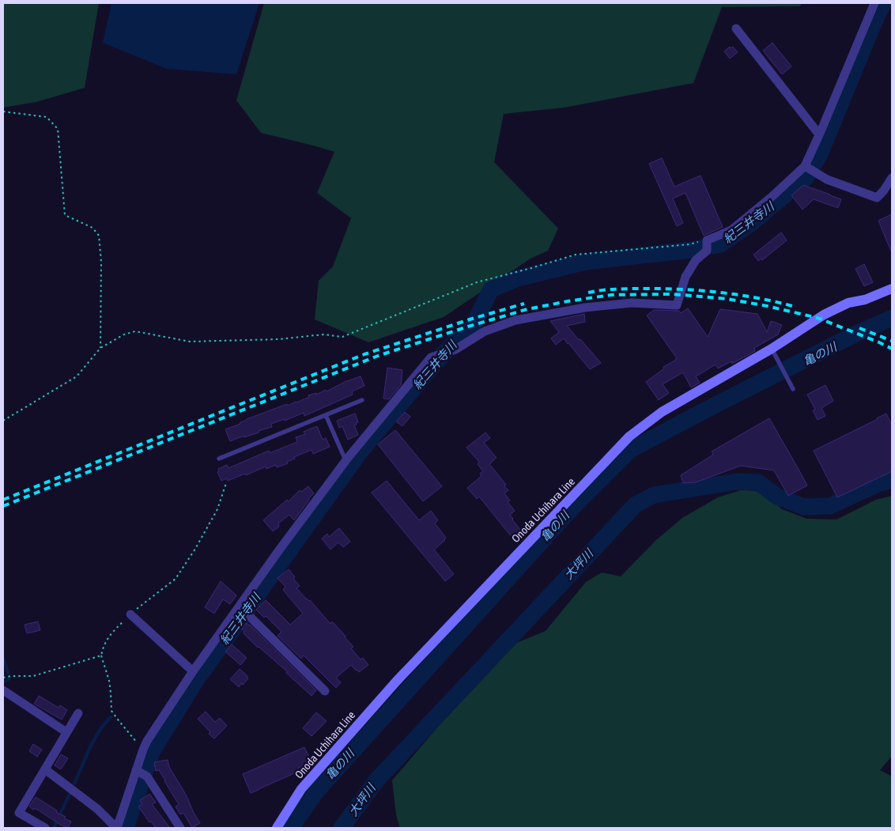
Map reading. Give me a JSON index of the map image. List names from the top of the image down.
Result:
{
  "streets": {
    "main road": ["Onoda Uchihara Line"]
  },
  "water": ["紀三井寺川", "亀の川", "大坪川"]
}
